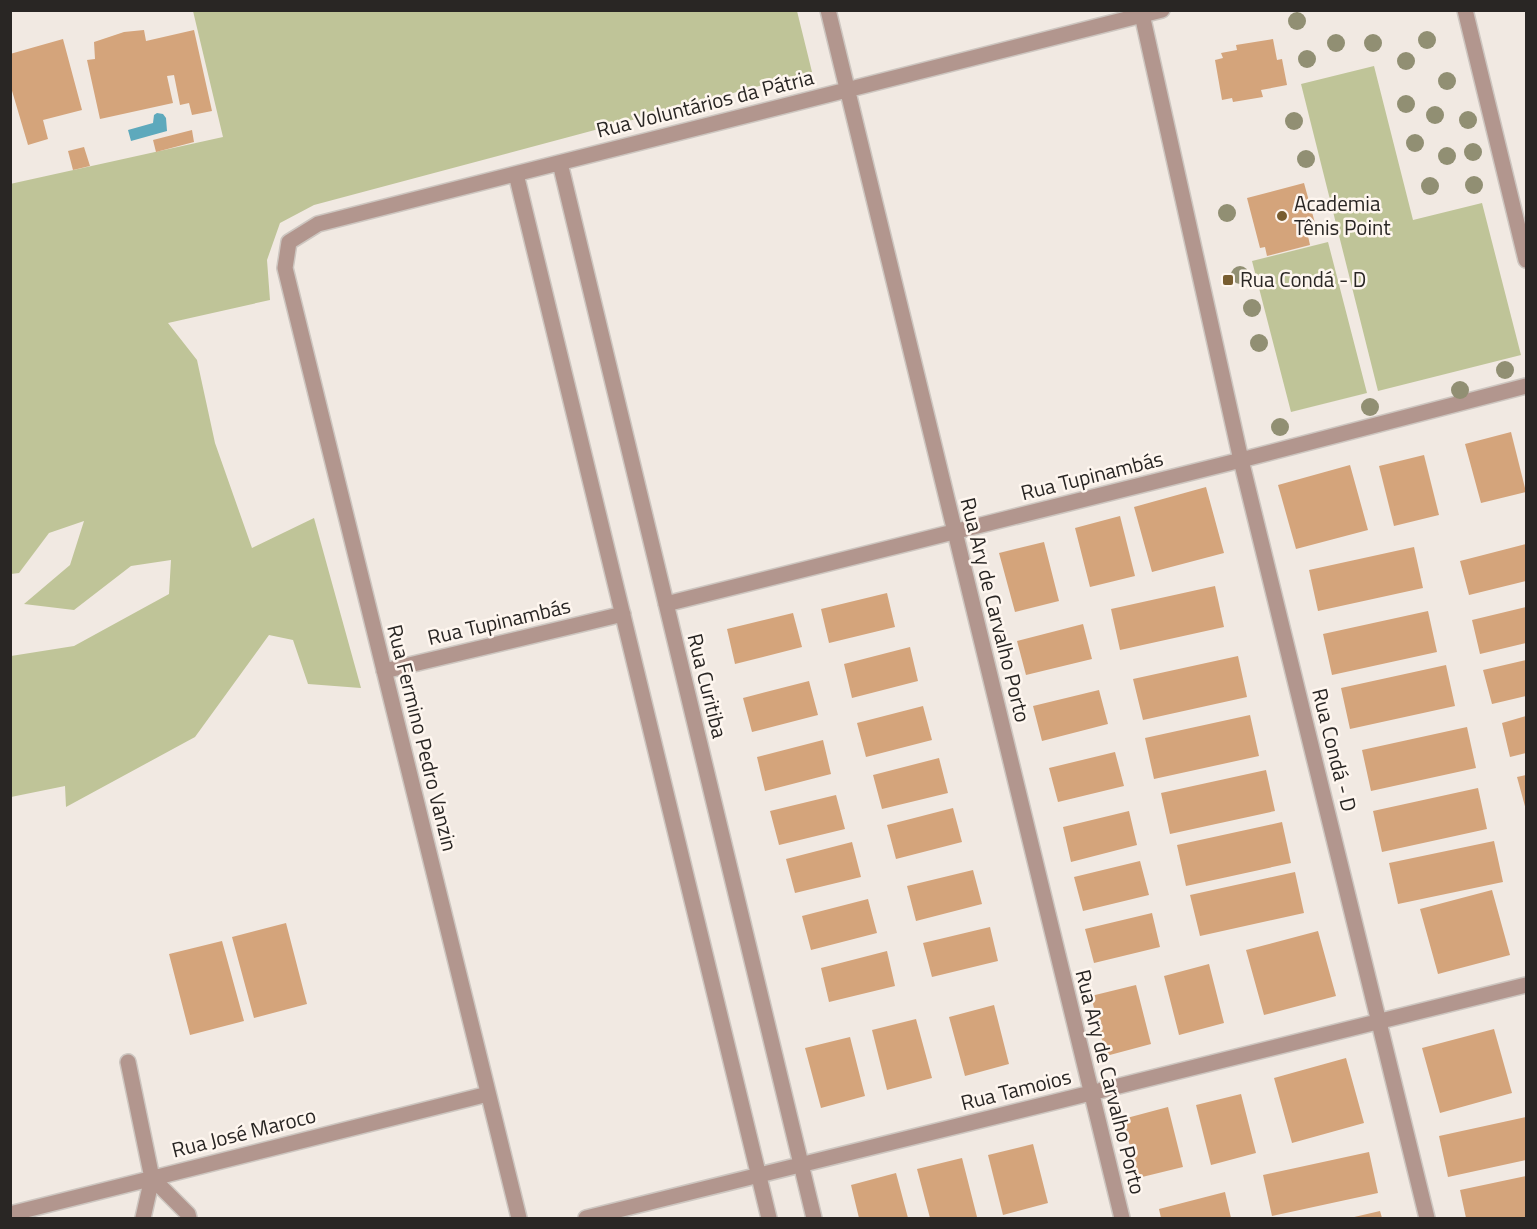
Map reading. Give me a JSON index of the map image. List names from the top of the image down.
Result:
{
  "streets": {
    "street": [
      "Rua Voluntários da Pátria",
      "Rua Tupinambás",
      "Rua Ary de Carvalho Porto",
      "Rua Curitiba",
      "Rua Fermino Pedro Vanzin",
      "Rua Condá - D",
      "Rua Tamoios",
      "Rua José Maroco"
    ]
  },
  "crossings": [
    ["Rua Voluntários da Pátria", "Rua Ary de Carvalho Porto"],
    ["Rua Voluntários da Pátria", "Rua Curitiba"],
    ["Rua Voluntários da Pátria", "Rua Fermino Pedro Vanzin"],
    ["Rua Voluntários da Pátria", "Rua Condá - D"],
    ["Rua Tupinambás", "Rua Ary de Carvalho Porto"],
    ["Rua Tupinambás", "Rua Curitiba"],
    ["Rua Tupinambás", "Rua Fermino Pedro Vanzin"],
    ["Rua Tupinambás", "Rua Condá - D"],
    ["Rua Ary de Carvalho Porto", "Rua Tamoios"],
    ["Rua Curitiba", "Rua Tamoios"],
    ["Rua Fermino Pedro Vanzin", "Rua José Maroco"],
    ["Rua Condá - D", "Rua Tamoios"]
  ],
  "places": {
    "other": ["Academia Tênis Point"],
    "transit": ["Rua Condá - D"]
  }
}
